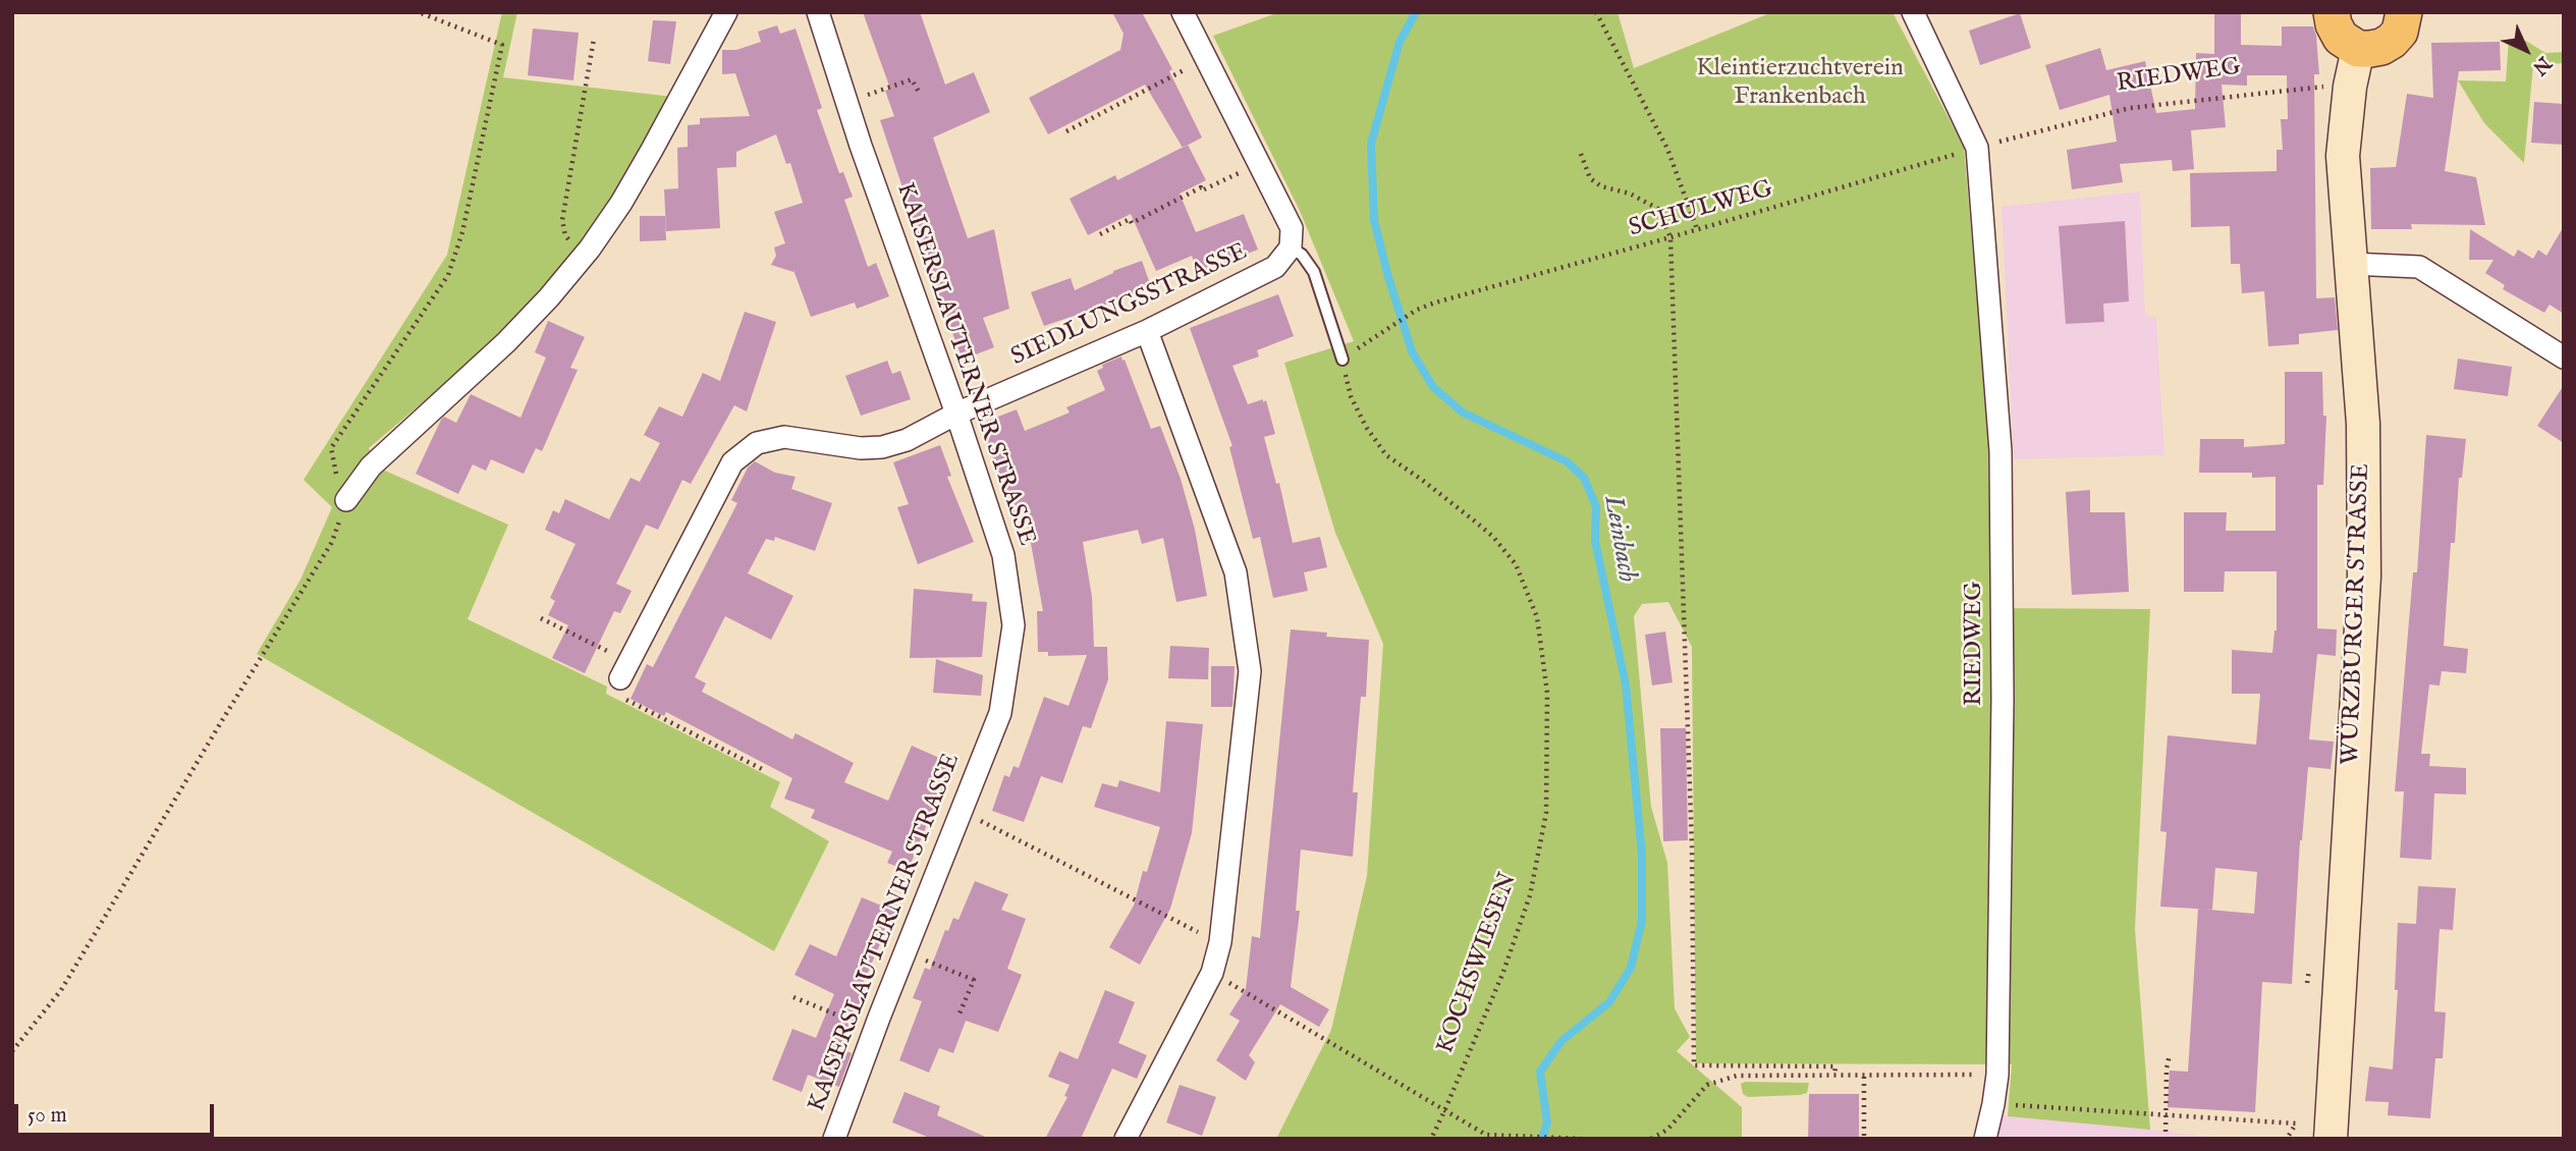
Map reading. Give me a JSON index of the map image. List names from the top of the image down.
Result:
{
  "streets": {
    "main road": ["WÜRZBURGER STRASSE"],
    "street": ["RIEDWEG", "SIEDLUNGSSTRASSE", "KAISERSLAUTERNER STRASSE"],
    "path": ["SCHULWEG", "KOCHSWIESEN"]
  },
  "crossings": [
    ["RIEDWEG", "SCHULWEG"],
    ["RIEDWEG", "WÜRZBURGER STRASSE"],
    ["SCHULWEG", "KOCHSWIESEN"],
    ["SIEDLUNGSSTRASSE", "KAISERSLAUTERNER STRASSE"]
  ],
  "water": ["Leinbach"],
  "parks": ["Kleintierzuchtverein Frankenbach"],
  "scale_bar": "50 m",
  "north": "bottom right"
}
